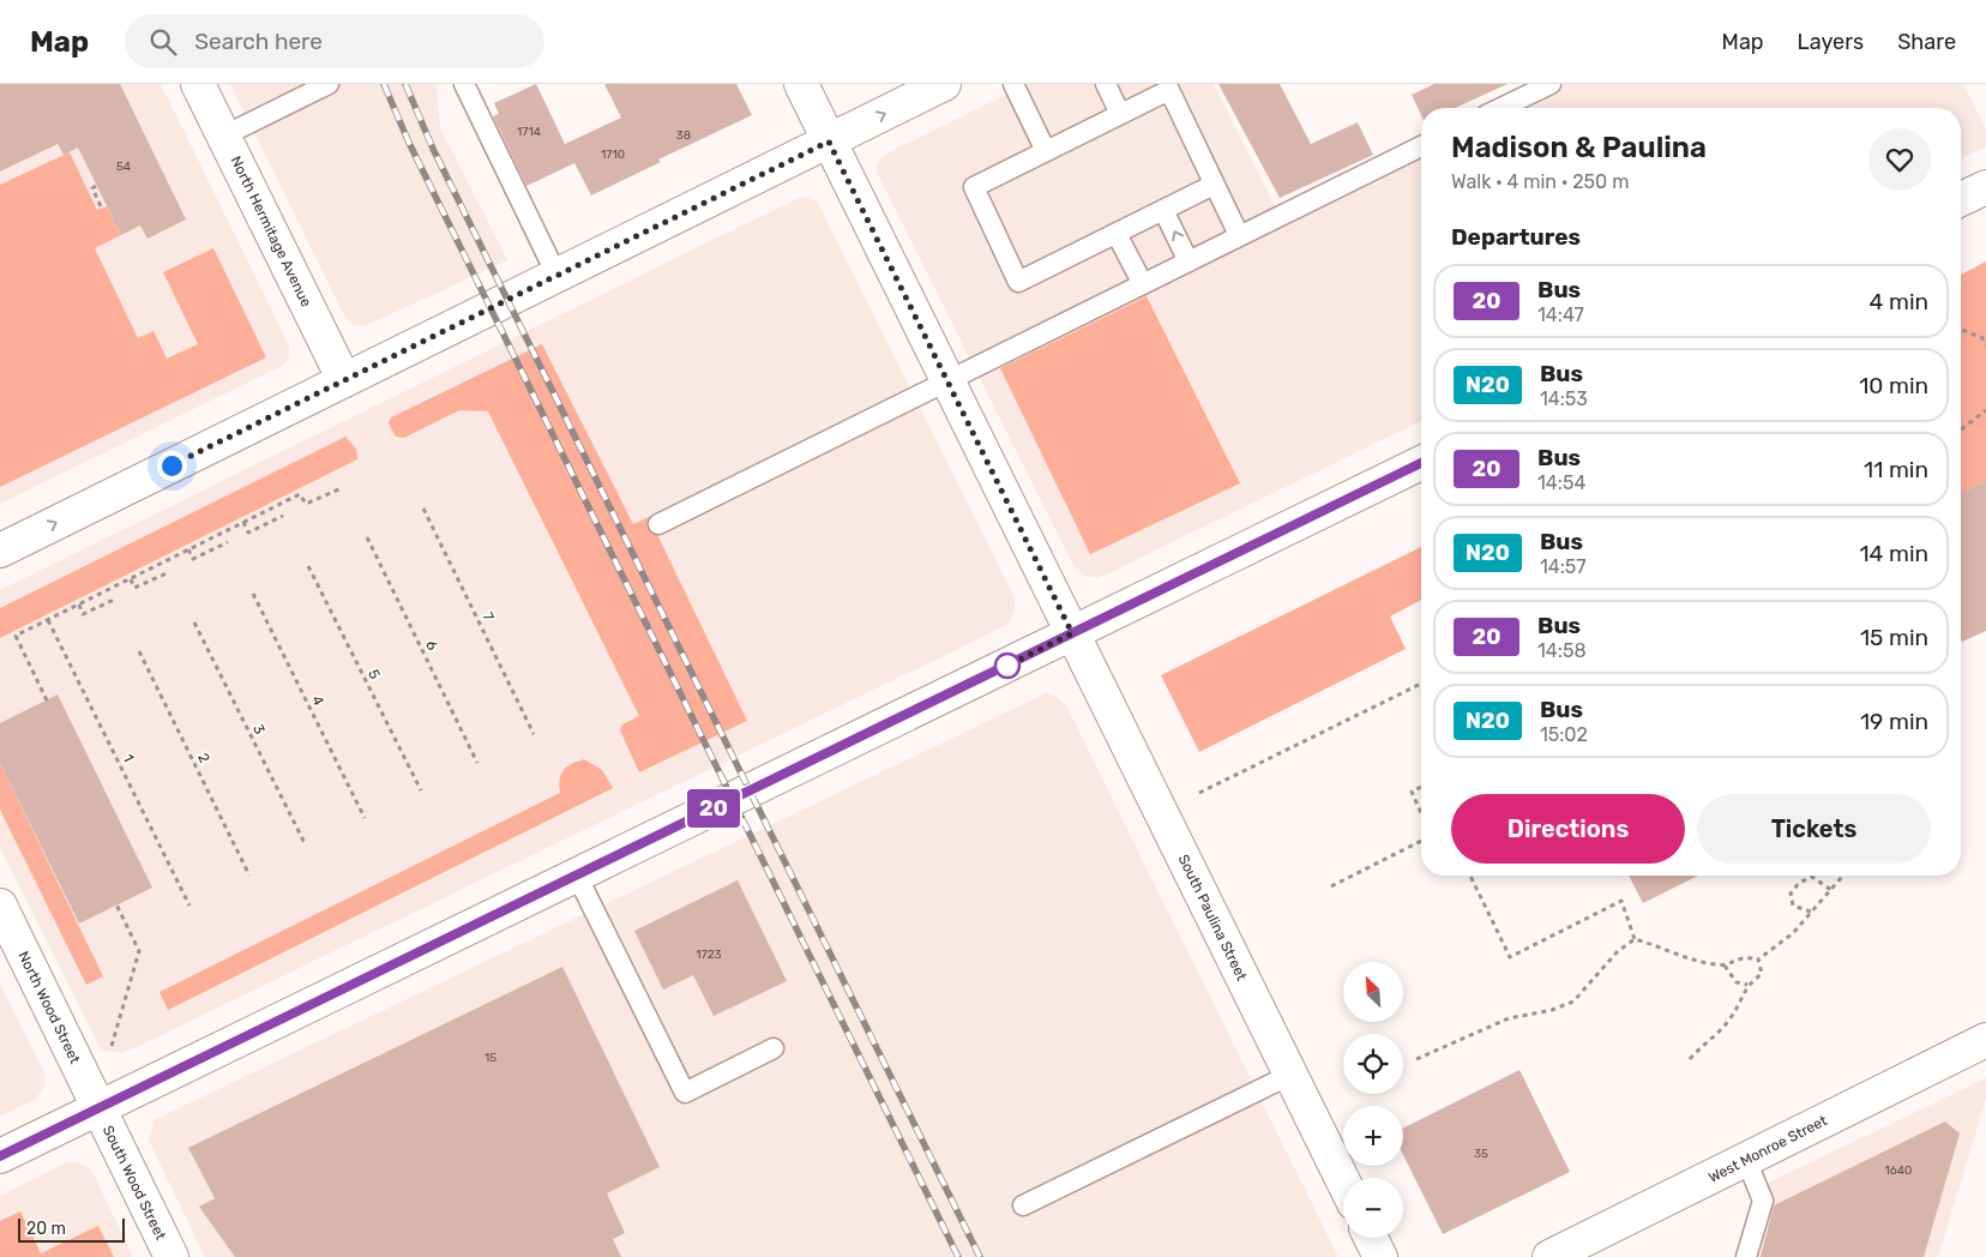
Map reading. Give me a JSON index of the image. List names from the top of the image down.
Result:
{
  "streets": {
    "street": [
      "North Hermitage Avenue",
      "South Paulina Street",
      "North Wood Street",
      "West Monroe Street",
      "South Wood Street"
    ],
    "path": [
      "7",
      "6",
      "5",
      "4",
      "3",
      "1",
      "2"
    ]
  },
  "crossings": [
    ["North Wood Street", "South Wood Street"]
  ],
  "lines": ["bus line 20"],
  "house_numbers": [
    "1714",
    "38",
    "1710",
    "54",
    "1723",
    "15",
    "35",
    "1640"
  ],
  "scale_bar": "20 m",
  "north": "top left",
  "page": {
    "header": "Map",
    "search": "Search here",
    "nav": ["Map", "Layers", "Share"],
    "on_map": "20",
    "heading": [
      ["Madison & Paulina", "Walk · 4 min · 250 m"],
      "Departures"
    ],
    "list": [
      {
        "mark": "20",
        "name": "Bus",
        "note": "14:47",
        "value": "4 min"
      },
      {
        "mark": "N20",
        "name": "Bus",
        "note": "14:53",
        "value": "10 min"
      },
      {
        "mark": "20",
        "name": "Bus",
        "note": "14:54",
        "value": "11 min"
      },
      {
        "mark": "N20",
        "name": "Bus",
        "note": "14:57",
        "value": "14 min"
      },
      {
        "mark": "20",
        "name": "Bus",
        "note": "14:58",
        "value": "15 min"
      },
      {
        "mark": "N20",
        "name": "Bus",
        "note": "15:02",
        "value": "19 min"
      }
    ],
    "buttons": ["Directions", "Tickets"],
    "map_buttons": ["+", "−"],
    "scale": "20 m"
  }
}
